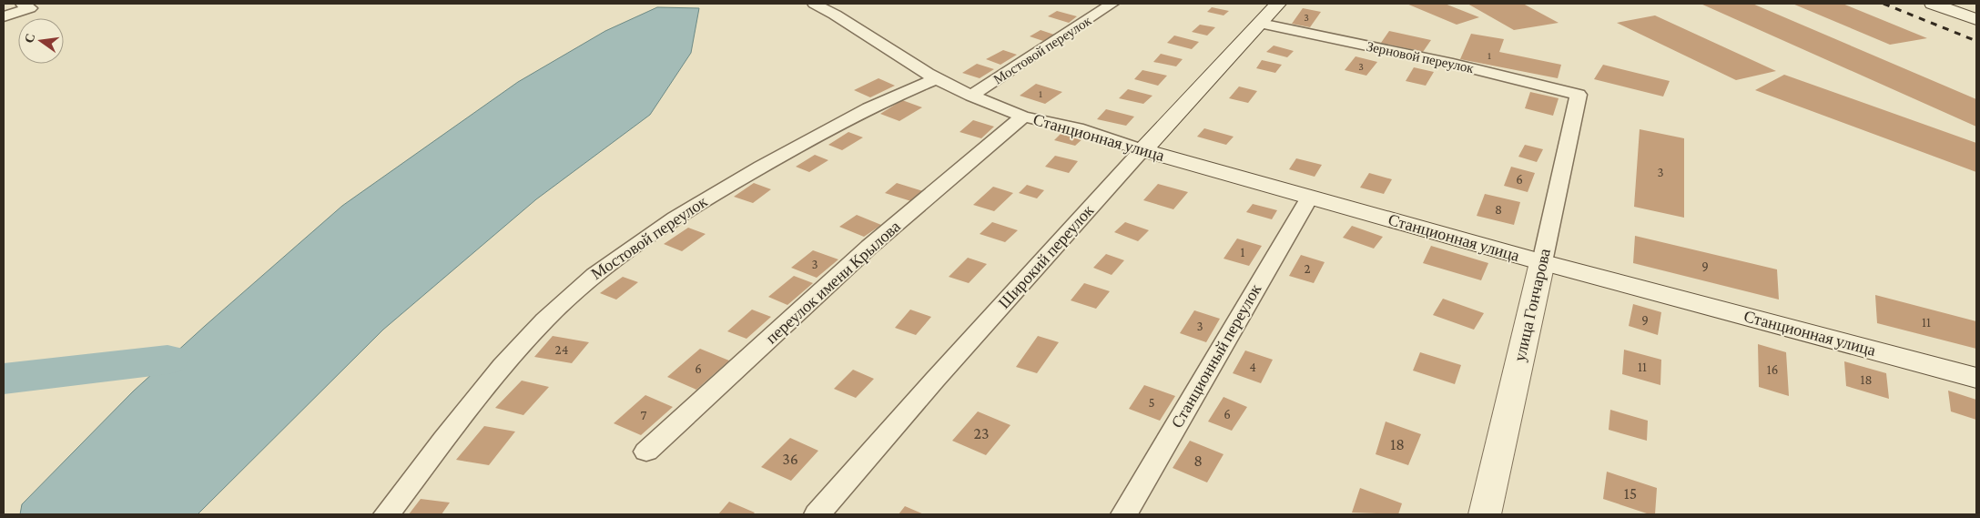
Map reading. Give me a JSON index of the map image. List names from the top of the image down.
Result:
{
  "streets": {
    "main road": ["Станционная улица", "Широкий переулок", "улица Гончарова"],
    "street": [
      "Мостовой переулок",
      "Зерновой переулок",
      "переулок имени Крылова",
      "Станционный переулок"
    ]
  },
  "crossings": [
    ["Мостовой переулок", "Станционная улица"],
    ["Зерновой переулок", "Широкий переулок"],
    ["Зерновой переулок", "улица Гончарова"],
    ["Станционная улица", "Широкий переулок"],
    ["Станционная улица", "переулок имени Крылова"],
    ["Станционная улица", "улица Гончарова"],
    ["Станционная улица", "Станционный переулок"]
  ],
  "house_numbers": [
    "3",
    "1",
    "3",
    "1",
    "3",
    "6",
    "8",
    "1",
    "3",
    "9",
    "2",
    "9",
    "11",
    "3",
    "24",
    "4",
    "11",
    "6",
    "16",
    "18",
    "5",
    "6",
    "7",
    "23",
    "18",
    "36",
    "8",
    "15"
  ],
  "north": "left"
}
